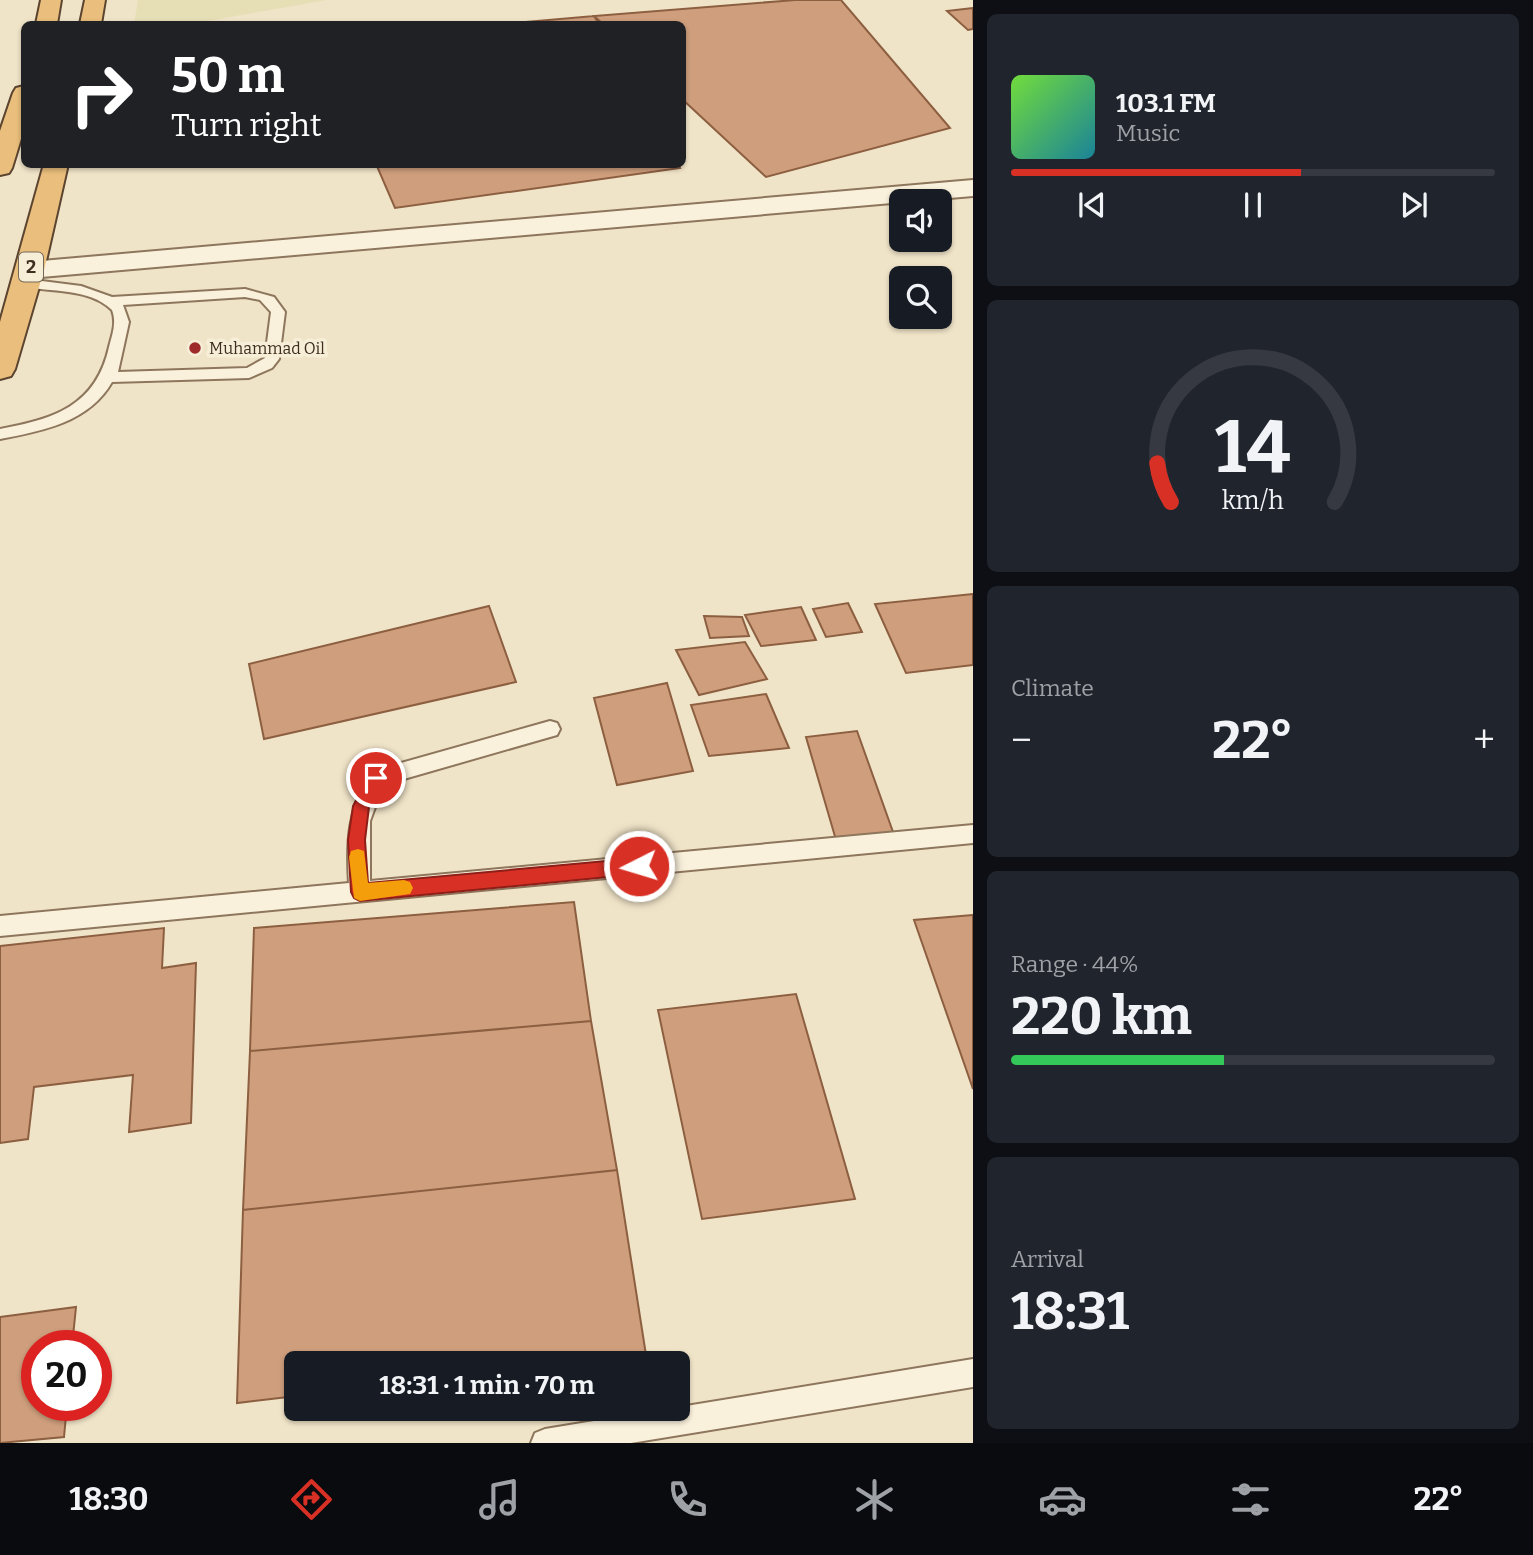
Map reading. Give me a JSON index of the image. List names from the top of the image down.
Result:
{
  "streets": {
    "highway": ["2"]
  },
  "places": ["Muhammad Oil"],
  "page": {
    "turn": ["50 m", "Turn right"],
    "song": ["103.1 FM", "Music"],
    "tile": [
      "Climate",
      ["Range · 44%", "220 km"],
      ["Arrival", "18:31"]
    ],
    "heat": ["−", "22°", "+"],
    "limit": "20",
    "trip": "18:31 · 1 min · 70 m",
    "tabs": ["18:30", "22°"],
    "gauge": ["14", "km/h"]
  }
}
